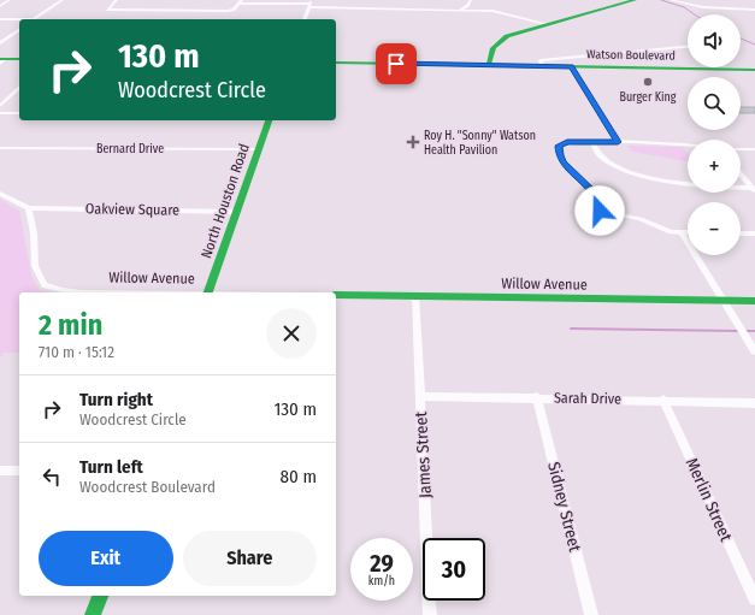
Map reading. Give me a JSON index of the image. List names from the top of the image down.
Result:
{
  "streets": {
    "street": [
      "Watson Boulevard",
      "Bernard Drive",
      "North Houston Road",
      "Oakview Square",
      "Willow Avenue",
      "Sarah Drive",
      "James Street",
      "Merlin Street",
      "Sidney Street"
    ]
  },
  "crossings": [
    ["Bernard Drive", "North Houston Road"],
    ["North Houston Road", "Oakview Square"],
    ["Oakview Square", "Willow Avenue"],
    ["Willow Avenue", "James Street"],
    ["Sarah Drive", "James Street"],
    ["Sarah Drive", "Merlin Street"],
    ["Sarah Drive", "Sidney Street"]
  ],
  "places": {
    "other": ["Burger King"],
    "health": ["Roy H. \"Sonny\" Watson Health Pavilion"]
  },
  "page": {
    "map_buttons": ["+", "−"],
    "turn": ["130 m", "Woodcrest Circle"],
    "heading": ["2 min", "710 m · 15:12"],
    "list": [
      {
        "name": "Turn right",
        "note": "Woodcrest Circle",
        "value": "130 m"
      },
      {
        "name": "Turn left",
        "note": "Woodcrest Boulevard",
        "value": "80 m"
      }
    ],
    "buttons": ["Exit", "Share"],
    "speed": "29 km/h",
    "limit": "30"
  }
}
